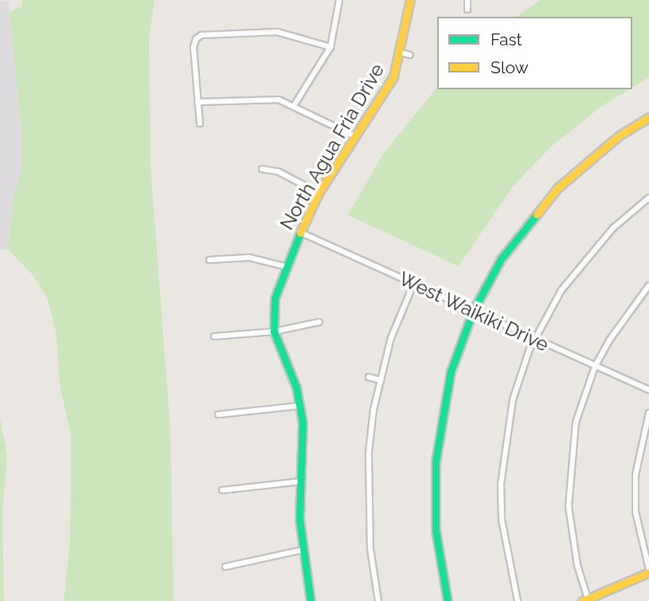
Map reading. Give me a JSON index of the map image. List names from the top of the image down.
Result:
{
  "streets": {
    "street": ["North Agua Fria Drive", "West Waikiki Drive"]
  },
  "crossings": [
    ["North Agua Fria Drive", "West Waikiki Drive"]
  ],
  "legend": ["Fast", "Slow"]
}
